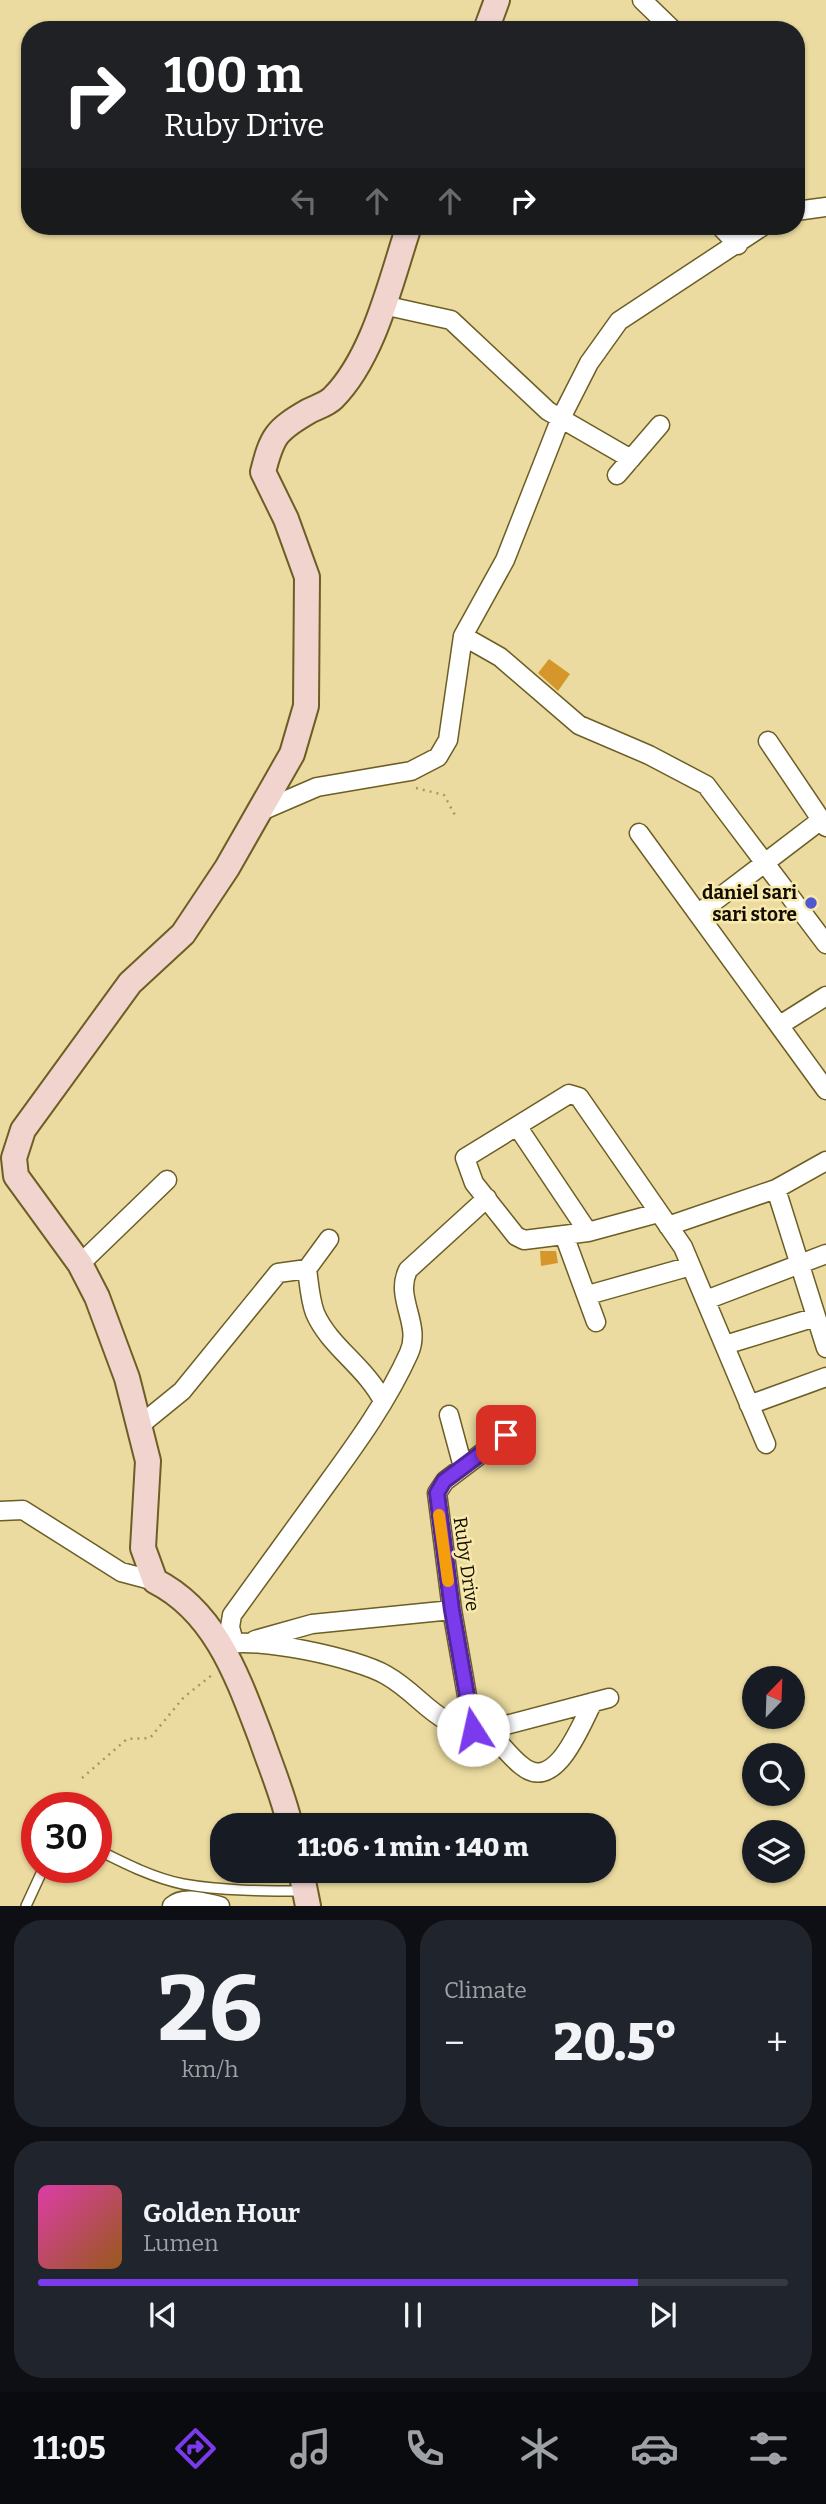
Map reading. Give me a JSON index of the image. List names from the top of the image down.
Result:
{
  "streets": {
    "street": ["Ruby Drive"]
  },
  "places": ["daniel sari sari store"],
  "north": "top right",
  "page": {
    "turn": ["100 m", "Ruby Drive"],
    "limit": "30",
    "trip": "11:06 · 1 min · 140 m",
    "tile": [
      ["26", "km/h"],
      "Climate"
    ],
    "heat": ["−", "20.5°", "+"],
    "song": ["Golden Hour", "Lumen"],
    "tabs": "11:05"
  }
}
